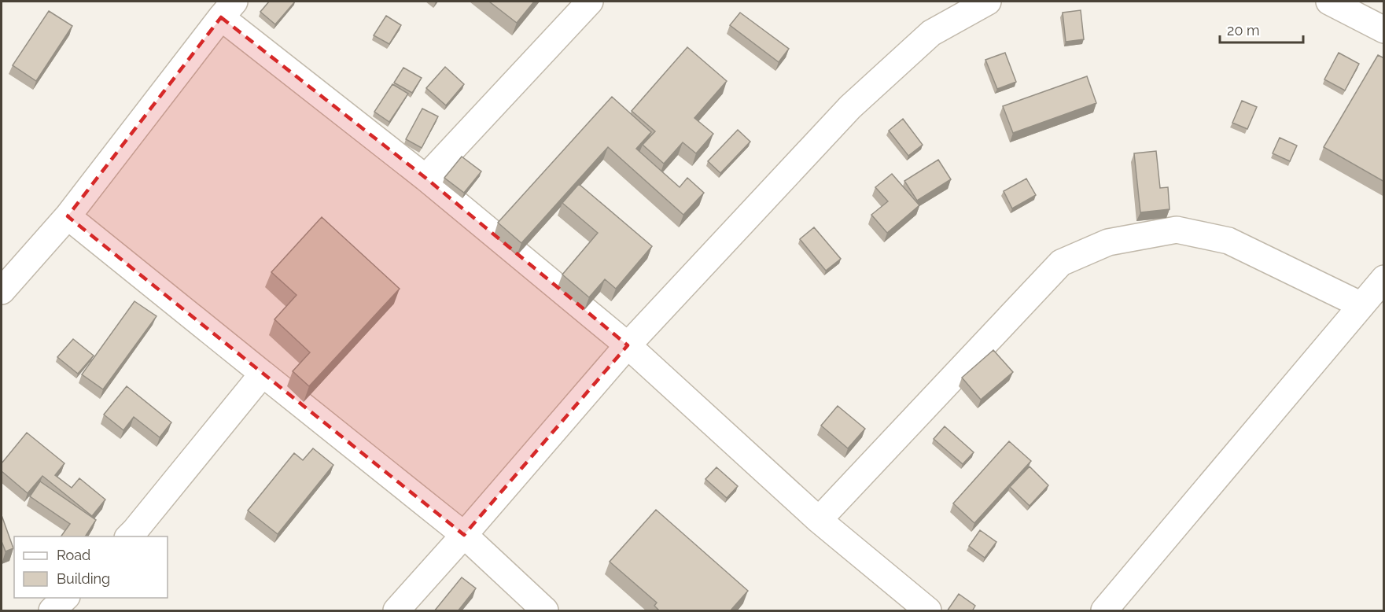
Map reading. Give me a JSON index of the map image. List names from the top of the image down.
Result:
{
  "legend": ["Road", "Building"],
  "scale_bar": "20 m"
}
